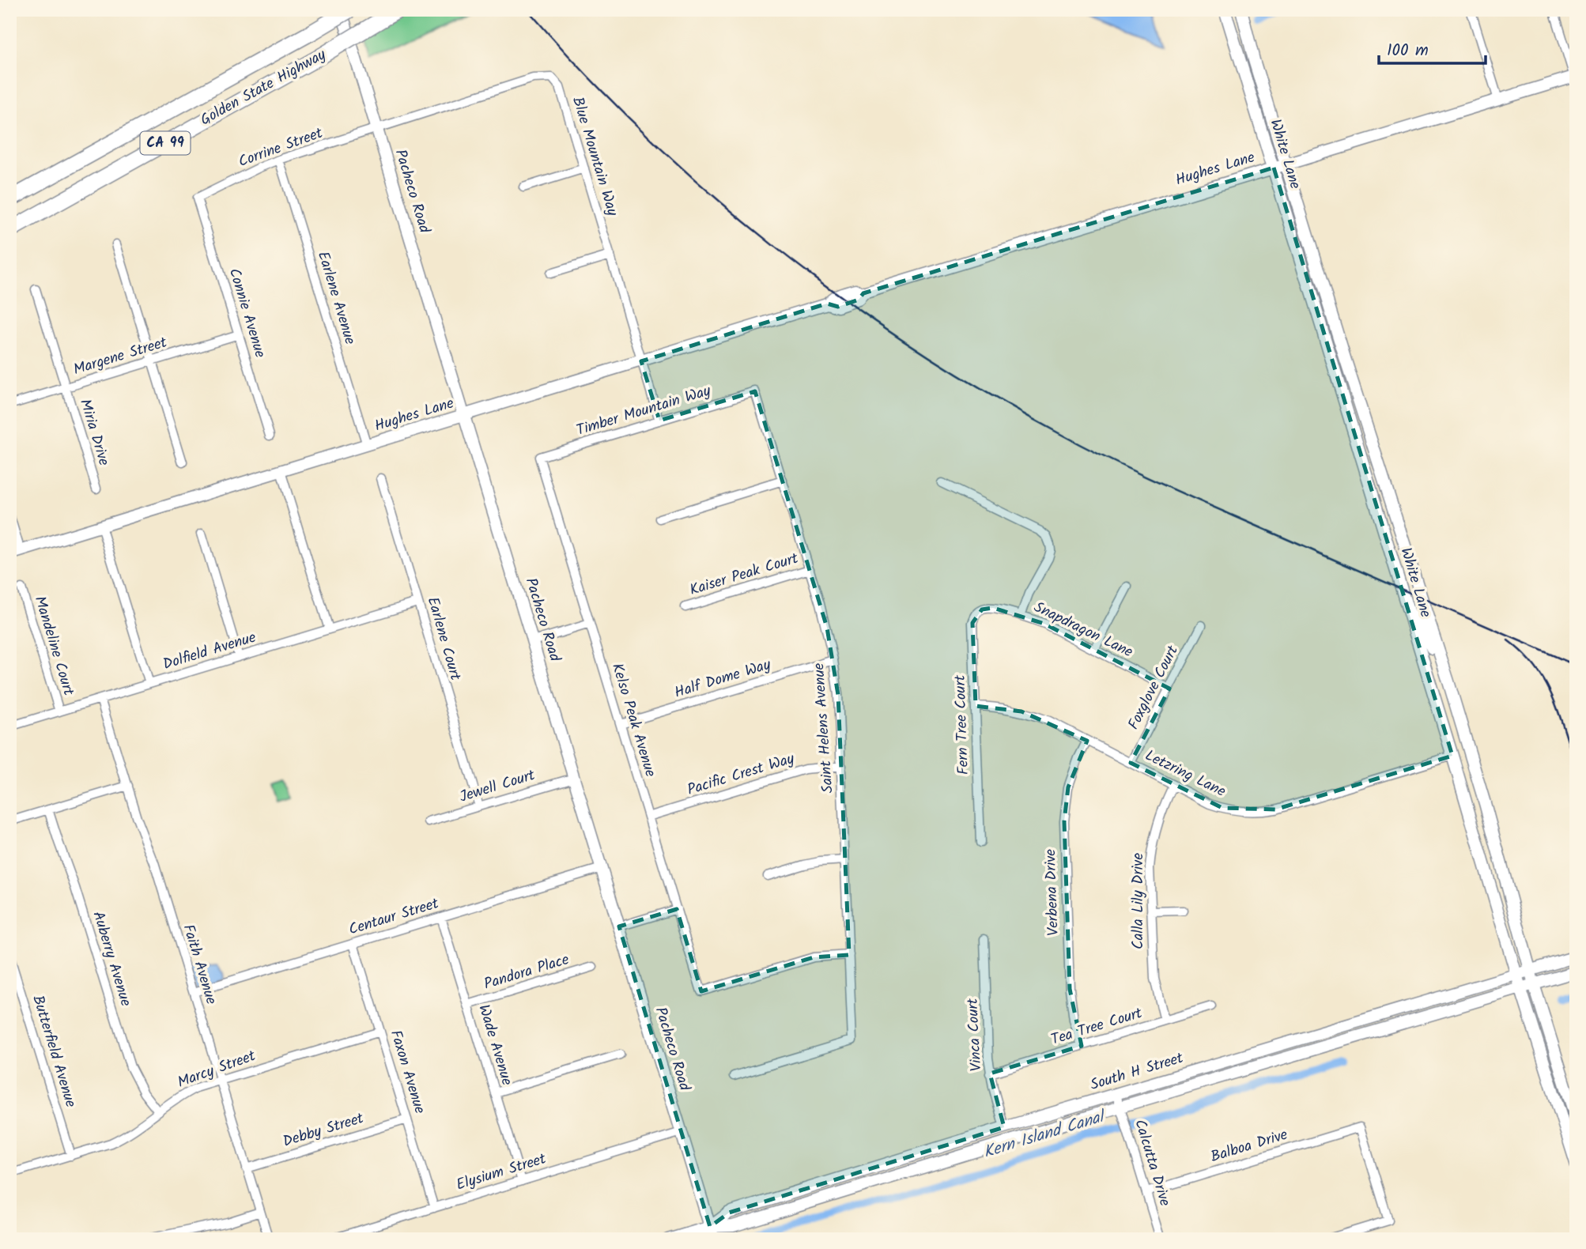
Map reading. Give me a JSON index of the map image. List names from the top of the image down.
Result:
{
  "streets": {
    "highway": ["Golden State Highway", "CA 99"],
    "street": [
      "Corrine Street",
      "White Lane",
      "Blue Mountain Way",
      "Hughes Lane",
      "Pacheco Road",
      "Earlene Avenue",
      "Connie Avenue",
      "Margene Street",
      "Timber Mountain Way",
      "Miria Drive",
      "Kaiser Peak Court",
      "Snapdragon Lane",
      "Earlene Court",
      "Mandeline Court",
      "Dolfield Avenue",
      "Half Dome Way",
      "Foxglove Court",
      "Kelso Peak Avenue",
      "Fern Tree Court",
      "Saint Helens Avenue",
      "Letzring Lane",
      "Pacific Crest Way",
      "Jewell Court",
      "Verbena Drive",
      "Calla Lily Drive",
      "Centaur Street",
      "Auberry Avenue",
      "Faith Avenue",
      "Pandora Place",
      "Tea Tree Court",
      "Vinca Court",
      "Wade Avenue",
      "Butterfield Avenue",
      "Marcy Street",
      "Faxon Avenue",
      "South H Street",
      "Debby Street",
      "Balboa Drive",
      "Calcutta Drive",
      "Elysium Street"
    ]
  },
  "crossings": [
    ["Corrine Street", "Blue Mountain Way"],
    ["Corrine Street", "Pacheco Road"],
    ["Corrine Street", "Earlene Avenue"],
    ["Corrine Street", "Connie Avenue"],
    ["White Lane", "Hughes Lane"],
    ["White Lane", "Letzring Lane"],
    ["White Lane", "South H Street"],
    ["Blue Mountain Way", "Hughes Lane"],
    ["Blue Mountain Way", "Pacheco Road"],
    ["Blue Mountain Way", "Timber Mountain Way"],
    ["Hughes Lane", "Pacheco Road"],
    ["Hughes Lane", "Earlene Avenue"],
    ["Pacheco Road", "Jewell Court"],
    ["Pacheco Road", "Centaur Street"],
    ["Pacheco Road", "South H Street"],
    ["Pacheco Road", "Elysium Street"],
    ["Connie Avenue", "Margene Street"],
    ["Margene Street", "Miria Drive"],
    ["Timber Mountain Way", "Kelso Peak Avenue"],
    ["Timber Mountain Way", "Saint Helens Avenue"],
    ["Kaiser Peak Court", "Saint Helens Avenue"],
    ["Snapdragon Lane", "Foxglove Court"],
    ["Snapdragon Lane", "Fern Tree Court"],
    ["Earlene Court", "Dolfield Avenue"],
    ["Earlene Court", "Jewell Court"],
    ["Mandeline Court", "Dolfield Avenue"],
    ["Dolfield Avenue", "Faith Avenue"],
    ["Half Dome Way", "Kelso Peak Avenue"],
    ["Half Dome Way", "Saint Helens Avenue"],
    ["Foxglove Court", "Letzring Lane"],
    ["Kelso Peak Avenue", "Saint Helens Avenue"],
    ["Kelso Peak Avenue", "Pacific Crest Way"],
    ["Fern Tree Court", "Letzring Lane"],
    ["Saint Helens Avenue", "Pacific Crest Way"],
    ["Letzring Lane", "Verbena Drive"],
    ["Letzring Lane", "Calla Lily Drive"],
    ["Verbena Drive", "Tea Tree Court"],
    ["Calla Lily Drive", "Tea Tree Court"],
    ["Centaur Street", "Faith Avenue"],
    ["Centaur Street", "Wade Avenue"],
    ["Centaur Street", "Faxon Avenue"],
    ["Auberry Avenue", "Marcy Street"],
    ["Faith Avenue", "Marcy Street"],
    ["Faith Avenue", "Debby Street"],
    ["Pandora Place", "Wade Avenue"],
    ["Tea Tree Court", "Vinca Court"],
    ["Vinca Court", "South H Street"],
    ["Wade Avenue", "Elysium Street"],
    ["Butterfield Avenue", "Marcy Street"],
    ["Marcy Street", "Faxon Avenue"],
    ["Faxon Avenue", "Debby Street"],
    ["Faxon Avenue", "Elysium Street"],
    ["South H Street", "Calcutta Drive"],
    ["Balboa Drive", "Calcutta Drive"]
  ],
  "water": ["Kern Island Canal"],
  "scale_bar": "100 m"
}
